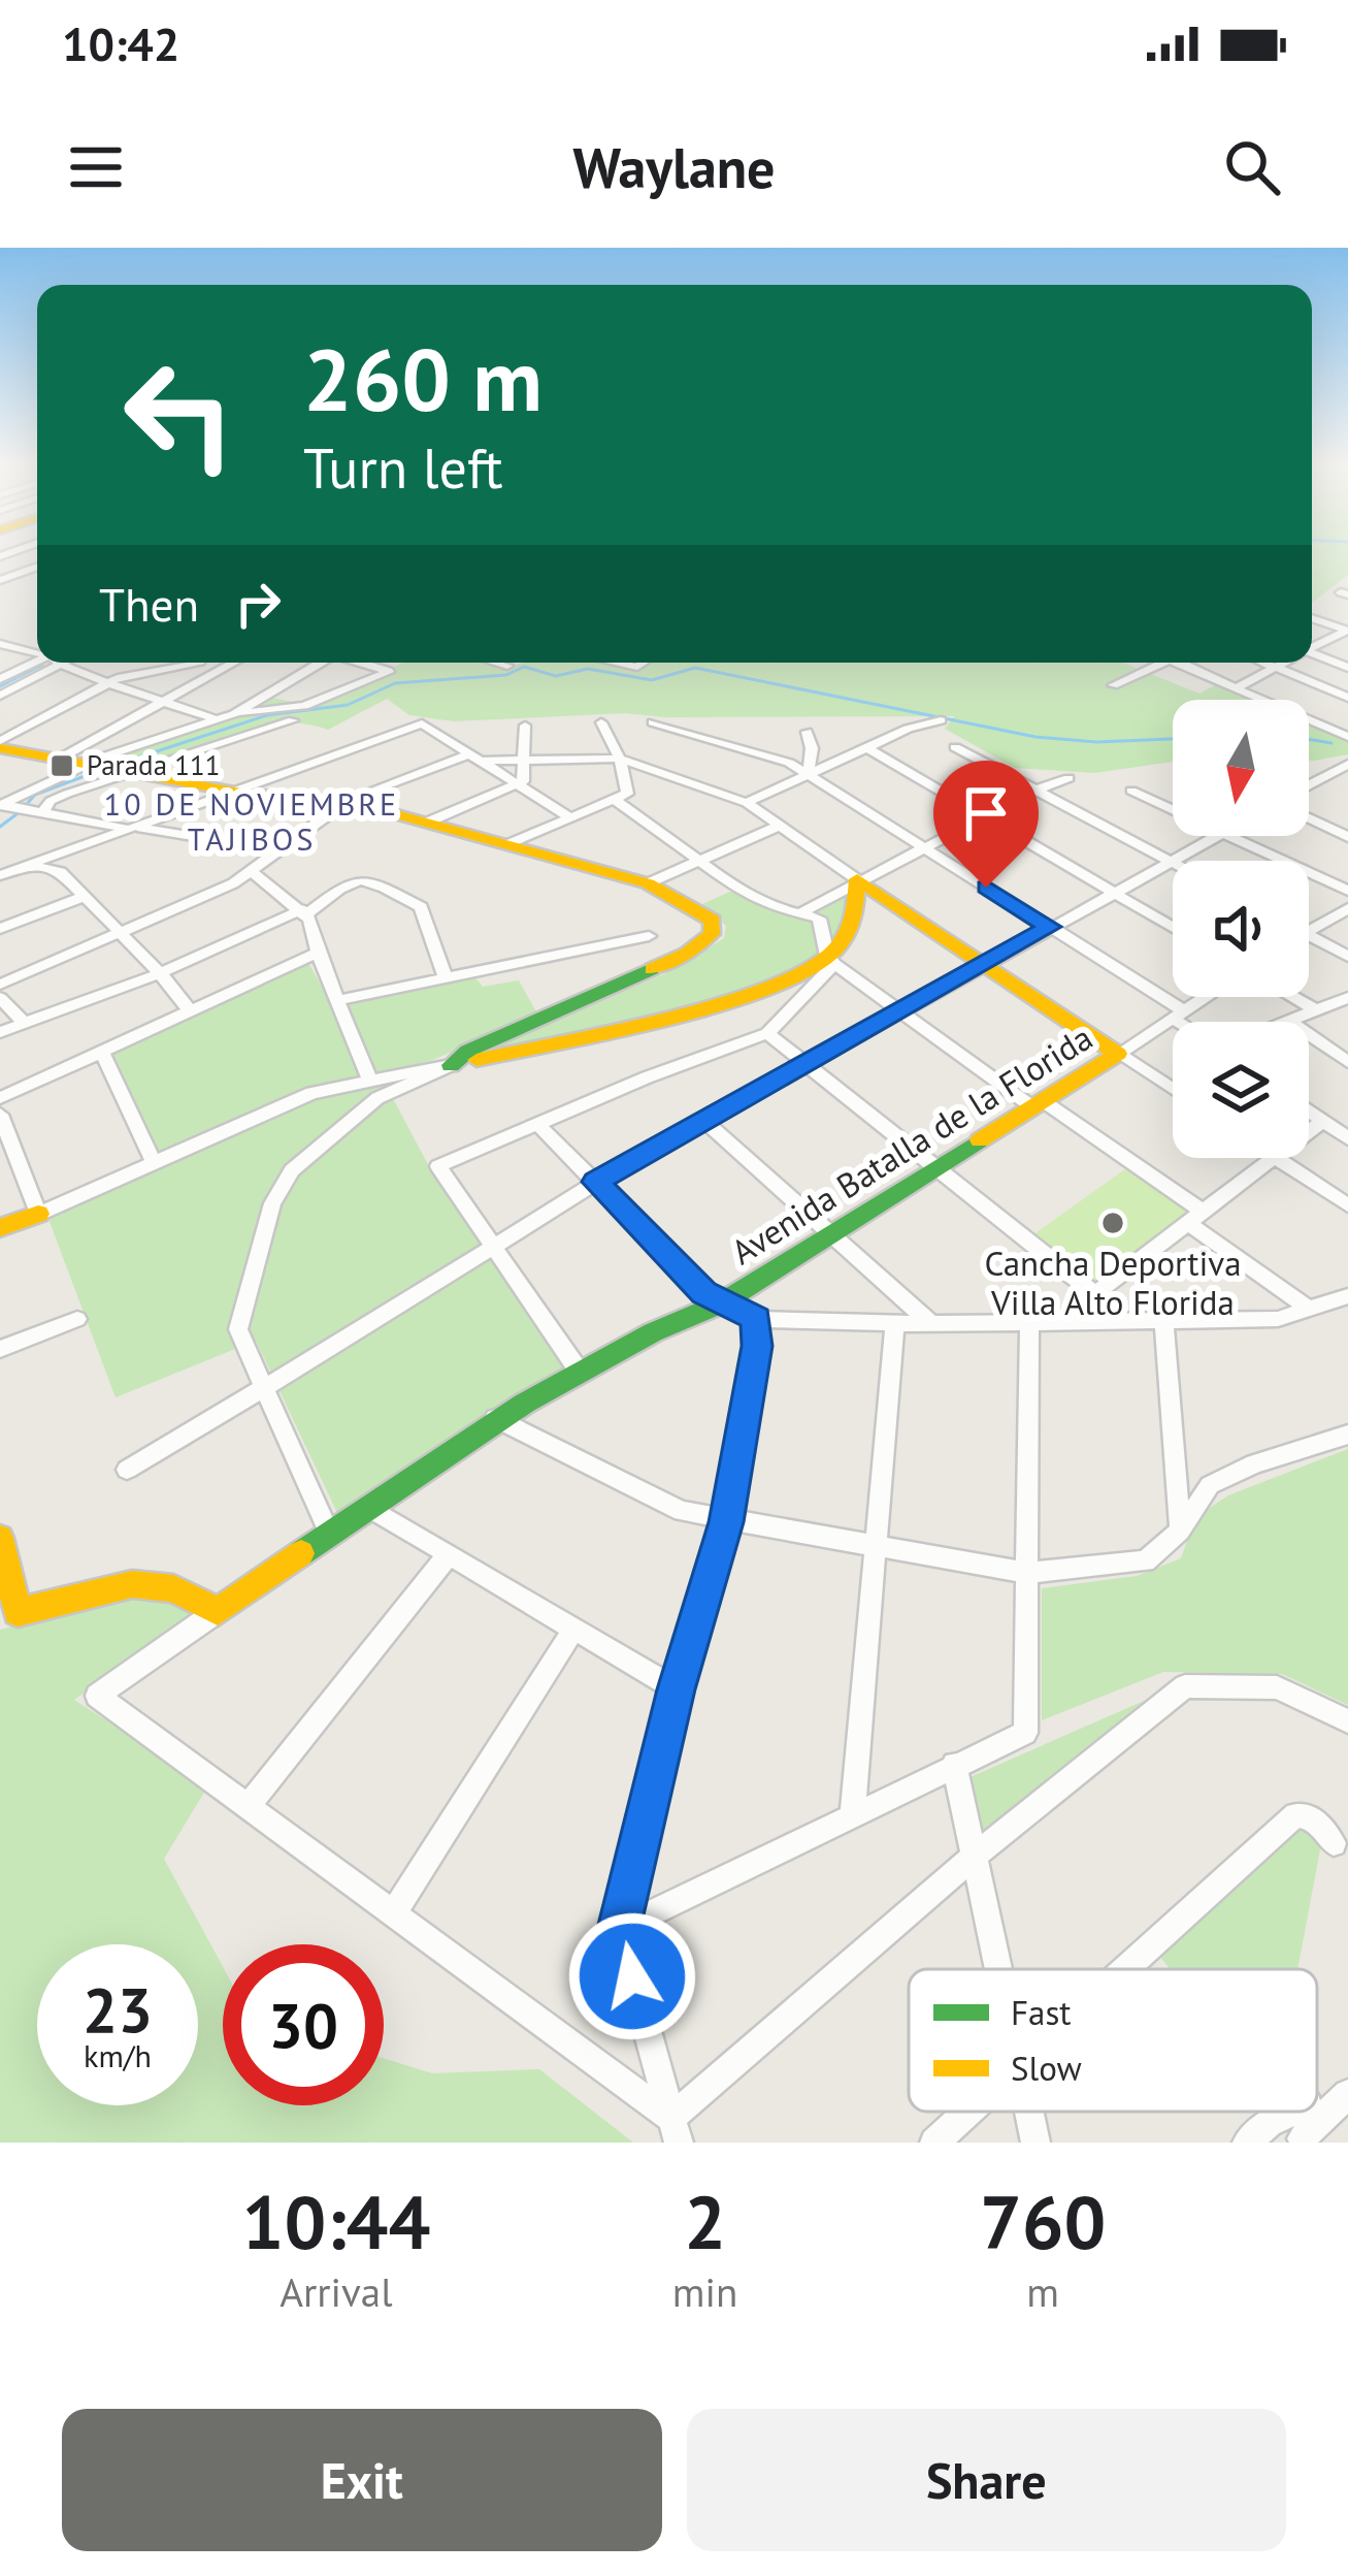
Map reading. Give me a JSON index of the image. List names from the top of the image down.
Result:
{
  "streets": {
    "street": ["Avenida Batalla de la Florida"]
  },
  "districts": ["10 DE NOVIEMBRE TAJIBOS"],
  "places": {
    "transit": ["Parada 111"],
    "other": ["Cancha Deportiva Villa Alto Florida"]
  },
  "legend": ["Fast", "Slow"],
  "north": "bottom",
  "page": {
    "status": "10:42",
    "header": "Waylane",
    "turn": ["260 m", "Turn left"],
    "then": "Then",
    "speed": "23 km/h",
    "limit": "30",
    "eta": [
      "10:44",
      "Arrival",
      "2",
      "min",
      "760",
      "m"
    ],
    "buttons": ["Exit", "Share"]
  }
}
